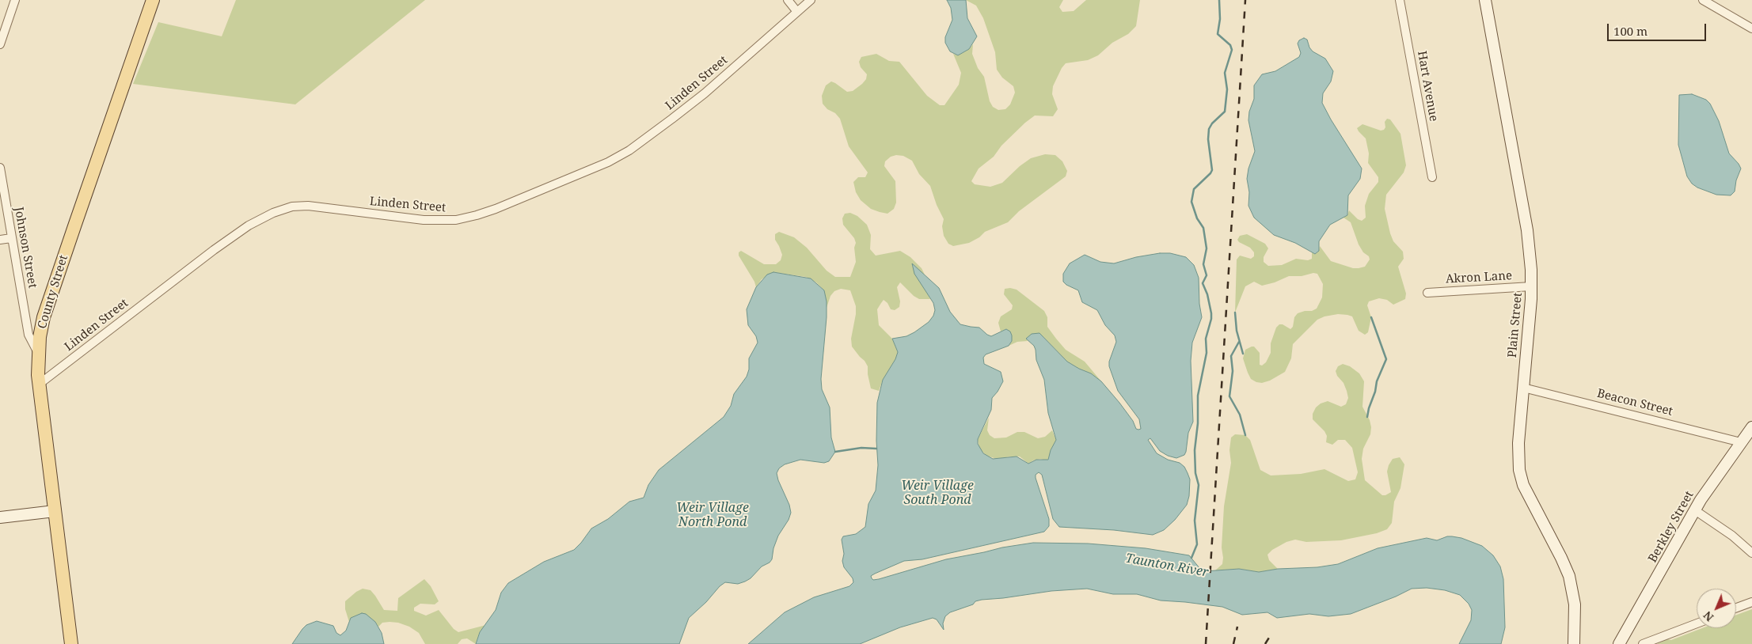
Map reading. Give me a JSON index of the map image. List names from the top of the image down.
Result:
{
  "streets": {
    "main road": ["County Street", "Plain Street", "Berkley Street"],
    "street": [
      "Linden Street",
      "Hart Avenue",
      "Johnson Street",
      "Akron Lane",
      "Beacon Street"
    ]
  },
  "crossings": [
    ["Linden Street", "County Street"],
    ["Johnson Street", "County Street"],
    ["Akron Lane", "Plain Street"],
    ["Plain Street", "Beacon Street"],
    ["Beacon Street", "Berkley Street"]
  ],
  "water": ["Weir Village South Pond", "Weir Village North Pond", "Taunton River"],
  "scale_bar": "100 m",
  "north": "bottom left"
}
